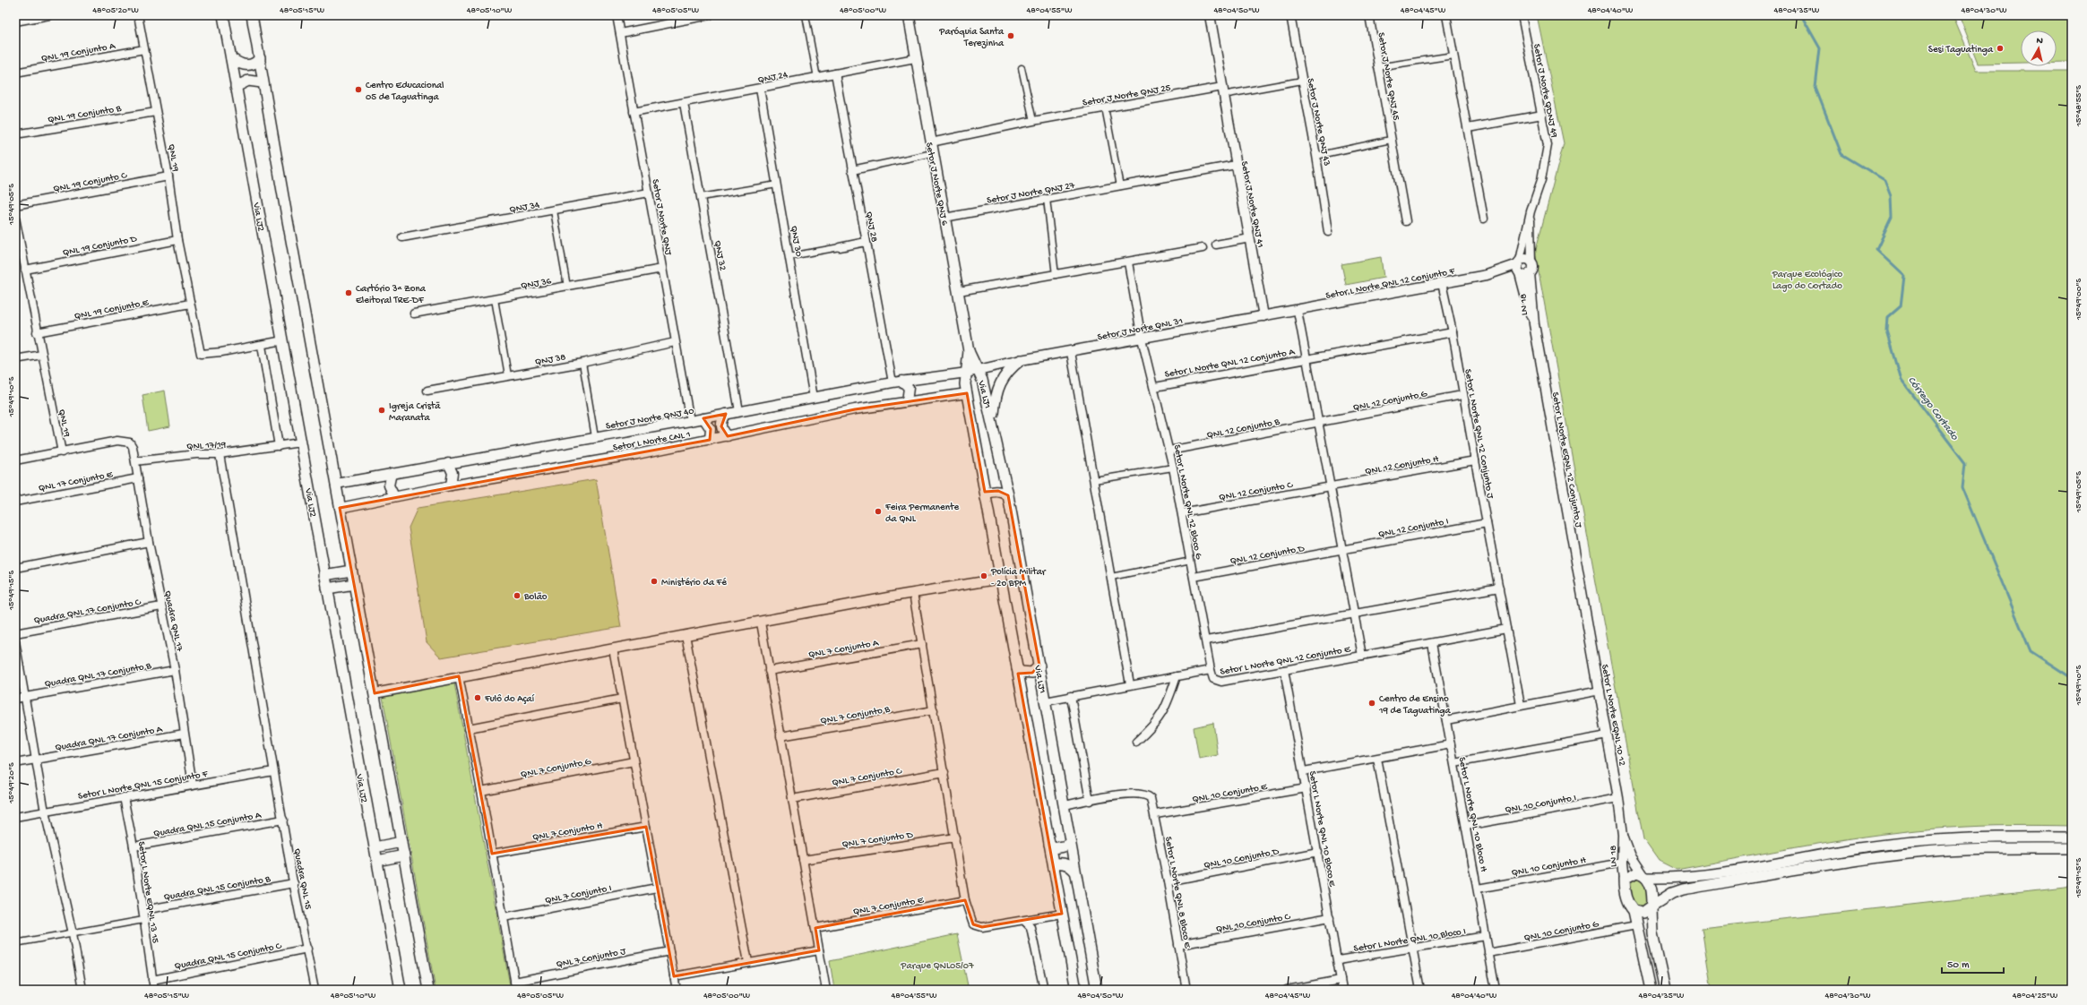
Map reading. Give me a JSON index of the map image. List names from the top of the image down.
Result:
{
  "streets": {
    "main road": ["Setor J Norte QNJ 6", "Via LJ2", "Via LJ1"],
    "street": [
      "QNL 19 Conjunto A",
      "QNJ 24",
      "Setor J Norte QNJ 45",
      "Setor J Norte QDNJ 49",
      "Setor J Norte QNJ 25",
      "QNL 19 Conjunto B",
      "Setor J Norte QNJ 43",
      "QNL 19",
      "QNL 19 Conjunto C",
      "Setor J Norte QNJ 27",
      "Setor J Norte QNJ 41",
      "QNJ 34",
      "Setor J Norte QNJ",
      "QNJ 28",
      "QNJ 30",
      "QNL 19 Conjunto D",
      "QNJ 32",
      "QNJ 36",
      "Setor L Norte QNL 12 Conjunto F",
      "LN 18",
      "QNL 19 Conjunto E",
      "Setor J Norte QNL 31",
      "QNJ 38",
      "Setor L Norte QNL 12 Conjunto A",
      "QNL 12 Conjunto G",
      "Setor J Norte QNJ 40",
      "QNL 12 Conjunto B",
      "Setor L Norte QNL 12 Conjunto J",
      "Setor L Norte CNL 1",
      "QNL 17/19",
      "Setor L Norte EQNL 12 Conjunto J",
      "QNL 12 Conjunto H",
      "QNL 17 Conjunto E",
      "QNL 12 Conjunto C",
      "Setor L Norte QNL 12 Bloco G",
      "QNL 12 Conjunto I",
      "QNL 12 Conjunto D",
      "Quadra QNL 17 Conjunto C",
      "Quadra QNL 17",
      "QNL 7 Conjunto A",
      "Setor L Norte QNL 12 Conjunto E",
      "Quadra QNL 17 Conjunto B",
      "QNL 7 Conjunto B",
      "Setor L Norte EQNL 10 12",
      "Quadra QNL 17 Conjunto A",
      "QNL 7 Conjunto G",
      "QNL 7 Conjunto C",
      "Setor L Norte QNL 15 Conjunto F",
      "QNL 10 Conjunto E",
      "QNL 10 Conjunto I",
      "Setor L Norte QNL 10 Bloco H",
      "Quadra QNL 15 Conjunto A",
      "Setor L Norte QNL 10 Bloco E",
      "QNL 7 Conjunto H",
      "QNL 7 Conjunto D",
      "QNL 10 Conjunto D",
      "QNL 10 Conjunto H",
      "Quadra QNL 15",
      "Quadra QNL 15 Conjunto B",
      "Setor L Norte EQNL 13 15",
      "Setor L Norte QNL 8 Bloco E",
      "QNL 7 Conjunto I",
      "QNL 7 Conjunto E",
      "QNL 10 Conjunto C",
      "QNL 10 Conjunto G",
      "Setor L Norte QNL 10 Bloco I",
      "Quadra QNL 15 Conjunto C",
      "QNL 7 Conjunto J"
    ]
  },
  "crossings": [
    ["QNL 19 Conjunto A", "QNL 19"],
    ["QNJ 24", "Setor J Norte QNJ 6"],
    ["QNJ 24", "Setor J Norte QNJ"],
    ["QNJ 24", "QNJ 28"],
    ["QNJ 24", "QNJ 30"],
    ["QNJ 24", "QNJ 32"],
    ["Setor J Norte QNJ 25", "Setor J Norte QNJ 6"],
    ["Setor J Norte QNJ 25", "Setor J Norte QNJ 41"],
    ["QNL 19 Conjunto B", "QNL 19"],
    ["QNL 19", "QNL 19 Conjunto C"],
    ["QNL 19", "QNL 19 Conjunto D"],
    ["QNL 19", "QNL 19 Conjunto E"],
    ["QNL 19", "QNL 17/19"],
    ["QNL 19", "Quadra QNL 17"],
    ["Setor J Norte QNJ 6", "Setor J Norte QNJ 27"],
    ["Setor J Norte QNJ 6", "Via LJ1"],
    ["Setor J Norte QNJ 27", "Setor J Norte QNJ 41"],
    ["Setor J Norte QNJ 41", "Setor J Norte QNL 31"],
    ["QNJ 34", "Setor J Norte QNJ"],
    ["Via LJ2", "QNL 17/19"],
    ["Setor J Norte QNJ", "QNJ 36"],
    ["Setor J Norte QNJ", "QNJ 38"],
    ["Setor J Norte QNJ", "Setor J Norte QNJ 40"],
    ["QNJ 28", "Setor J Norte QNJ 40"],
    ["QNJ 30", "Setor J Norte QNJ 40"],
    ["QNJ 32", "Setor J Norte QNJ 40"],
    ["Setor L Norte QNL 12 Conjunto F", "LN 18"],
    ["Setor L Norte QNL 12 Conjunto F", "Setor L Norte QNL 12 Conjunto J"],
    ["LN 18", "Setor L Norte EQNL 12 Conjunto J"],
    ["LN 18", "Setor L Norte EQNL 10 12"],
    ["LN 18", "QNL 10 Conjunto H"],
    ["Setor J Norte QNL 31", "Via LJ1"],
    ["Setor J Norte QNL 31", "Setor J Norte QNJ 40"],
    ["Setor J Norte QNL 31", "Setor L Norte QNL 12 Bloco G"],
    ["Setor L Norte QNL 12 Conjunto A", "Setor L Norte QNL 12 Bloco G"],
    ["Via LJ1", "Setor J Norte QNJ 40"],
    ["Via LJ1", "Setor L Norte CNL 1"],
    ["QNL 12 Conjunto G", "QNL 12 Conjunto B"],
    ["QNL 12 Conjunto G", "Setor L Norte QNL 12 Conjunto J"],
    ["QNL 12 Conjunto B", "Setor L Norte QNL 12 Bloco G"],
    ["Setor L Norte QNL 12 Conjunto J", "QNL 12 Conjunto H"],
    ["Setor L Norte QNL 12 Conjunto J", "QNL 12 Conjunto I"],
    ["QNL 17/19", "Quadra QNL 17"],
    ["Setor L Norte EQNL 12 Conjunto J", "Setor L Norte EQNL 10 12"],
    ["QNL 12 Conjunto H", "QNL 12 Conjunto C"],
    ["QNL 17 Conjunto E", "Quadra QNL 17"],
    ["QNL 12 Conjunto C", "Setor L Norte QNL 12 Bloco G"],
    ["Setor L Norte QNL 12 Bloco G", "QNL 12 Conjunto D"],
    ["Setor L Norte QNL 12 Bloco G", "Setor L Norte QNL 12 Conjunto E"],
    ["QNL 12 Conjunto I", "QNL 12 Conjunto D"],
    ["Quadra QNL 17 Conjunto C", "Quadra QNL 17"],
    ["Quadra QNL 17", "Quadra QNL 17 Conjunto B"],
    ["Quadra QNL 17", "Quadra QNL 17 Conjunto A"],
    ["Quadra QNL 17", "Setor L Norte QNL 15 Conjunto F"],
    ["Setor L Norte QNL 12 Conjunto E", "Setor L Norte QNL 10 Bloco E"],
    ["Setor L Norte EQNL 10 12", "QNL 10 Conjunto I"],
    ["Setor L Norte QNL 15 Conjunto F", "Quadra QNL 15"],
    ["Setor L Norte QNL 15 Conjunto F", "Setor L Norte EQNL 13 15"],
    ["QNL 10 Conjunto E", "Setor L Norte QNL 10 Bloco E"],
    ["QNL 10 Conjunto E", "Setor L Norte QNL 8 Bloco E"],
    ["QNL 10 Conjunto I", "Setor L Norte QNL 10 Bloco H"],
    ["Setor L Norte QNL 10 Bloco H", "QNL 10 Conjunto H"],
    ["Setor L Norte QNL 10 Bloco H", "QNL 10 Conjunto G"],
    ["Setor L Norte QNL 10 Bloco H", "Setor L Norte QNL 10 Bloco I"],
    ["Quadra QNL 15 Conjunto A", "Quadra QNL 15"],
    ["Quadra QNL 15 Conjunto A", "Setor L Norte EQNL 13 15"],
    ["Setor L Norte QNL 10 Bloco E", "QNL 10 Conjunto D"],
    ["Setor L Norte QNL 10 Bloco E", "QNL 10 Conjunto C"],
    ["Setor L Norte QNL 10 Bloco E", "Setor L Norte QNL 10 Bloco I"],
    ["QNL 10 Conjunto D", "Setor L Norte QNL 8 Bloco E"],
    ["Quadra QNL 15", "Quadra QNL 15 Conjunto B"],
    ["Quadra QNL 15", "Quadra QNL 15 Conjunto C"],
    ["Quadra QNL 15 Conjunto B", "Setor L Norte EQNL 13 15"],
    ["Setor L Norte EQNL 13 15", "Quadra QNL 15 Conjunto C"],
    ["Setor L Norte QNL 8 Bloco E", "QNL 10 Conjunto C"]
  ],
  "water": ["Córrego Cortado"],
  "parks": ["Parque Ecológico Lago do Cortado", "Parque QNL05/07"],
  "places": [
    "Paróquia Santa Terezinha",
    "Sesi Taguatinga",
    "Centro Educacional 05 de Taguatinga",
    "Cartório 3ª Zona Eleitoral TRE-DF",
    "Igreja Cristã Maranata",
    "Feira Permanente da QNL",
    "Polícia Militar - 2o BPM",
    "Ministério da Fé",
    "Bolão",
    "Fulô do Açaí",
    "Centro de Ensino 19 de Taguatinga"
  ],
  "scale_bar": "50 m",
  "north": "top",
  "coordinates": [
    "48°05'20\"W",
    "48°05'15\"W",
    "48°05'10\"W",
    "48°05'05\"W",
    "48°05'00\"W",
    "48°04'55\"W",
    "48°04'50\"W",
    "48°04'45\"W",
    "48°04'40\"W",
    "48°04'35\"W",
    "48°04'30\"W",
    "15°48'55\"S",
    "15°49'05\"S",
    "15°49'00\"S",
    "15°49'10\"S",
    "15°49'15\"S",
    "15°49'20\"S",
    "48°04'25\"W"
  ]
}
